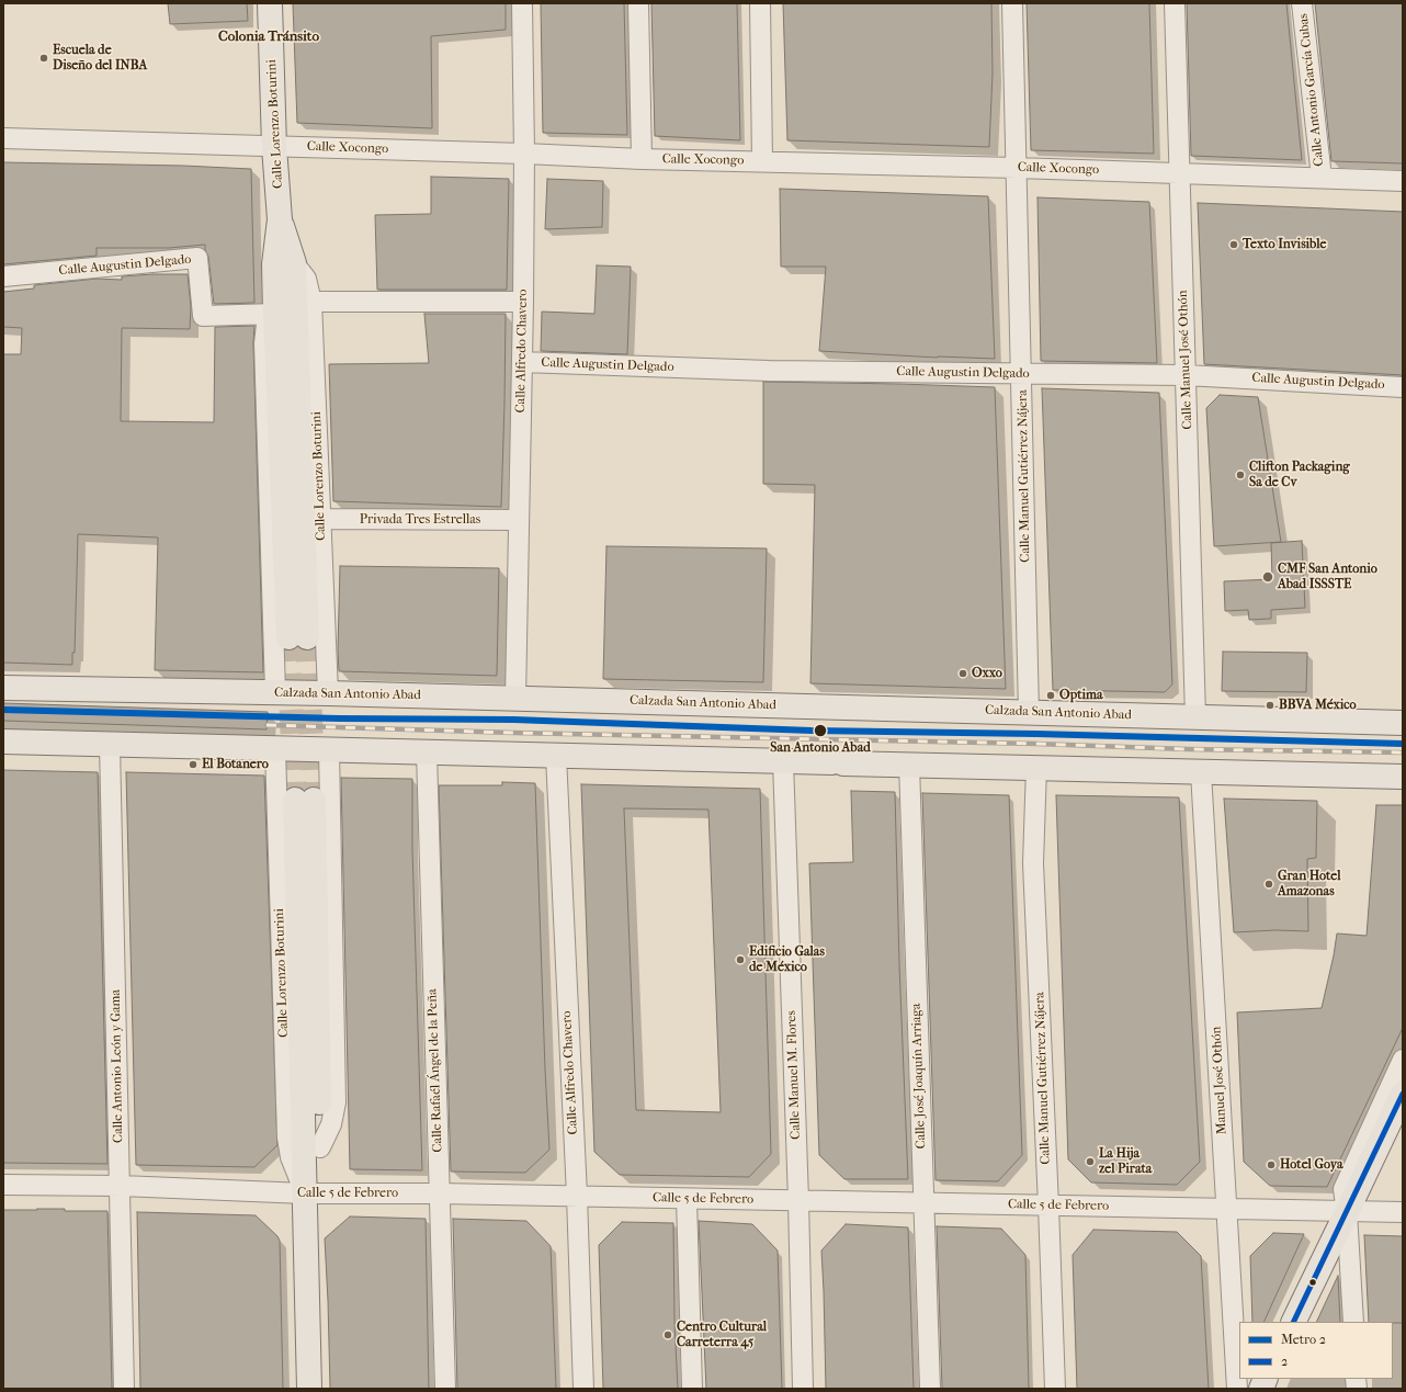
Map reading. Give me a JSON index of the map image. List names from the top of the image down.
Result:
{
  "streets": {
    "main road": ["Calle Lorenzo Boturini", "Calzada San Antonio Abad"],
    "street": [
      "Calle Antonio García Cubas",
      "Calle Xocongo",
      "Calle Augustin Delgado",
      "Calle Alfredo Chavero",
      "Calle Manuel José Othón",
      "Calle Manuel Gutiérrez Nájera",
      "Privada Tres Estrellas",
      "Calle Antonio León y Gama",
      "Calle Rafaél Ángel de la Peña",
      "Calle Manuel M. Flores",
      "Calle José Joaquín Arriaga",
      "Manuel José Othón",
      "Calle 5 de Febrero"
    ]
  },
  "crossings": [
    ["Calle Antonio García Cubas", "Calle Xocongo"],
    ["Calle Lorenzo Boturini", "Calle Xocongo"],
    ["Calle Lorenzo Boturini", "Calle Augustin Delgado"],
    ["Calle Lorenzo Boturini", "Privada Tres Estrellas"],
    ["Calle Lorenzo Boturini", "Calzada San Antonio Abad"],
    ["Calle Lorenzo Boturini", "Calle 5 de Febrero"],
    ["Calle Xocongo", "Calle Alfredo Chavero"],
    ["Calle Xocongo", "Calle Manuel José Othón"],
    ["Calle Xocongo", "Calle Manuel Gutiérrez Nájera"],
    ["Calle Augustin Delgado", "Calle Alfredo Chavero"],
    ["Calle Augustin Delgado", "Calle Manuel José Othón"],
    ["Calle Augustin Delgado", "Calle Manuel Gutiérrez Nájera"],
    ["Calle Alfredo Chavero", "Privada Tres Estrellas"],
    ["Calle Alfredo Chavero", "Calzada San Antonio Abad"],
    ["Calle Alfredo Chavero", "Calle 5 de Febrero"],
    ["Calle Manuel José Othón", "Calzada San Antonio Abad"],
    ["Calle Manuel Gutiérrez Nájera", "Calzada San Antonio Abad"],
    ["Calle Manuel Gutiérrez Nájera", "Calle 5 de Febrero"],
    ["Calle Antonio León y Gama", "Calle 5 de Febrero"],
    ["Calle Rafaél Ángel de la Peña", "Calle 5 de Febrero"],
    ["Calle Manuel M. Flores", "Calle 5 de Febrero"],
    ["Calle José Joaquín Arriaga", "Calle 5 de Febrero"],
    ["Manuel José Othón", "Calle 5 de Febrero"]
  ],
  "districts": ["Colonia Tránsito"],
  "places": [
    "Escuela de Diseño del INBA",
    "Texto Invisible",
    "Clifton Packaging Sa de Cv",
    "CMF San Antonio Abad ISSSTE",
    "Oxxo",
    "Optima",
    "BBVA México",
    "San Antonio Abad",
    "El Botanero",
    "Gran Hotel Amazonas",
    "Edificio Galas de México",
    "La Hija zel Pirata",
    "Hotel Goya",
    "Centro Cultural Carreterra 45"
  ],
  "lines": ["metro line 2", "transit line 2"],
  "legend": ["Metro 2", "2"]
}
